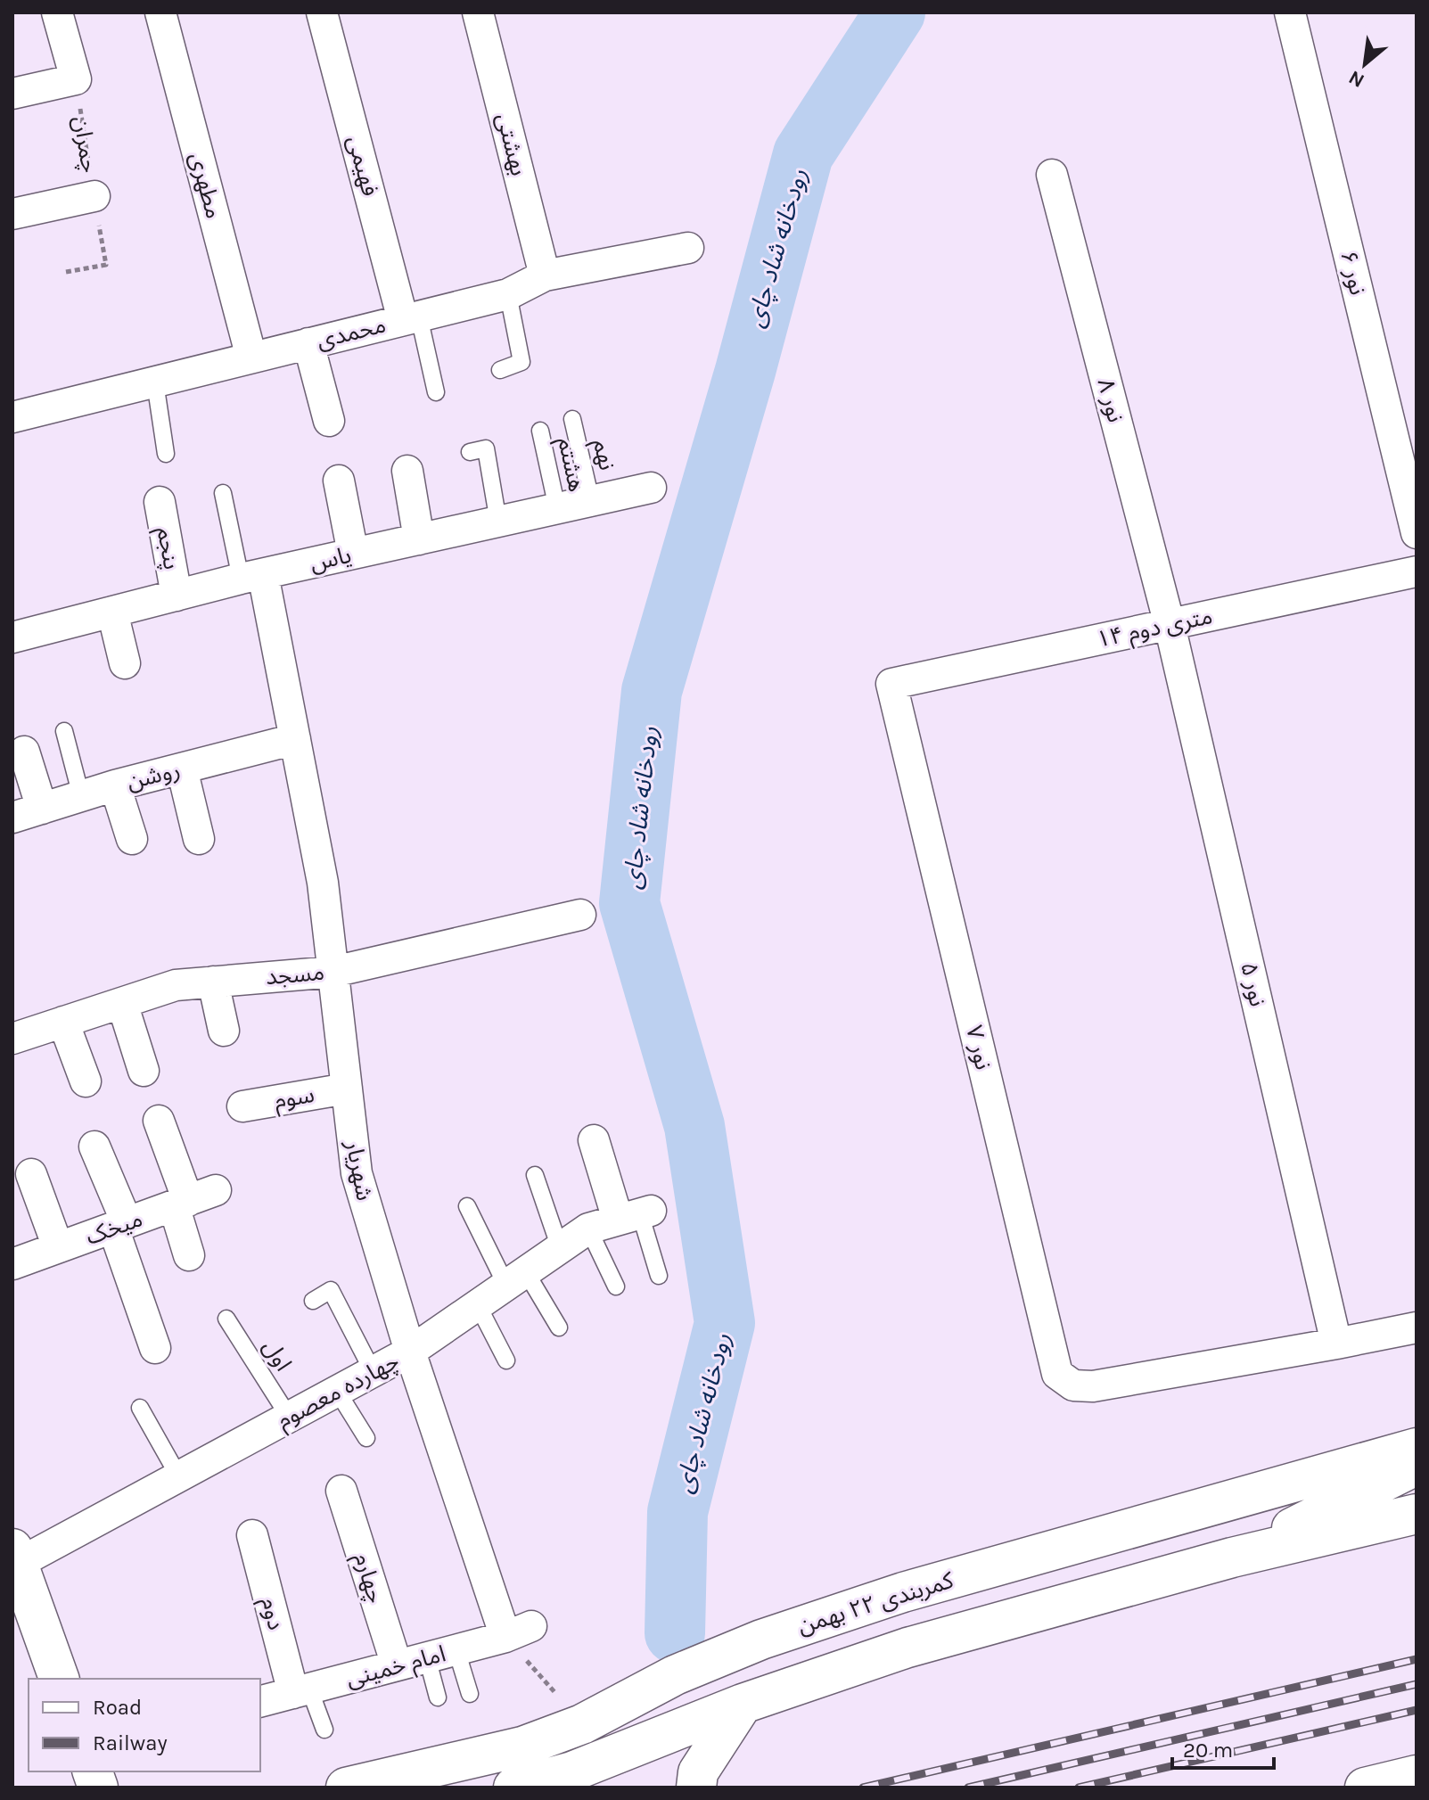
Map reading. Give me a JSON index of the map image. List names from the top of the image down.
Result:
{
  "streets": {
    "street": [
      "چمران",
      "بهشتی",
      "فهیمی",
      "مطهری",
      "نور ۶",
      "محمدی",
      "نور ۸",
      "پنجم",
      "یاس",
      "۱۴ متری دوم",
      "روشن",
      "مسجد",
      "نور ۵",
      "نور ۷",
      "سوم",
      "شهریار",
      "میخک",
      "چهارده معصوم",
      "چهارم",
      "کمربندی ۲۲ بهمن",
      "دوم",
      "امام خمینی"
    ],
    "lane": ["نهم", "هشتم", "اول"]
  },
  "crossings": [
    ["بهشتی", "محمدی"],
    ["فهیمی", "محمدی"],
    ["مطهری", "محمدی"],
    ["نور ۸", "۱۴ متری دوم"],
    ["نور ۸", "نور ۵"],
    ["نهم", "یاس"],
    ["هشتم", "یاس"],
    ["پنجم", "یاس"],
    ["یاس", "شهریار"],
    ["۱۴ متری دوم", "نور ۵"],
    ["۱۴ متری دوم", "نور ۷"],
    ["روشن", "شهریار"],
    ["مسجد", "شهریار"],
    ["نور ۵", "نور ۷"],
    ["سوم", "شهریار"],
    ["شهریار", "چهارده معصوم"],
    ["شهریار", "امام خمینی"],
    ["اول", "چهارده معصوم"],
    ["چهارم", "امام خمینی"],
    ["دوم", "امام خمینی"]
  ],
  "water": ["رودخانه شاد چای"],
  "legend": ["Road", "Railway"],
  "scale_bar": "20 m",
  "north": "bottom left"
}
